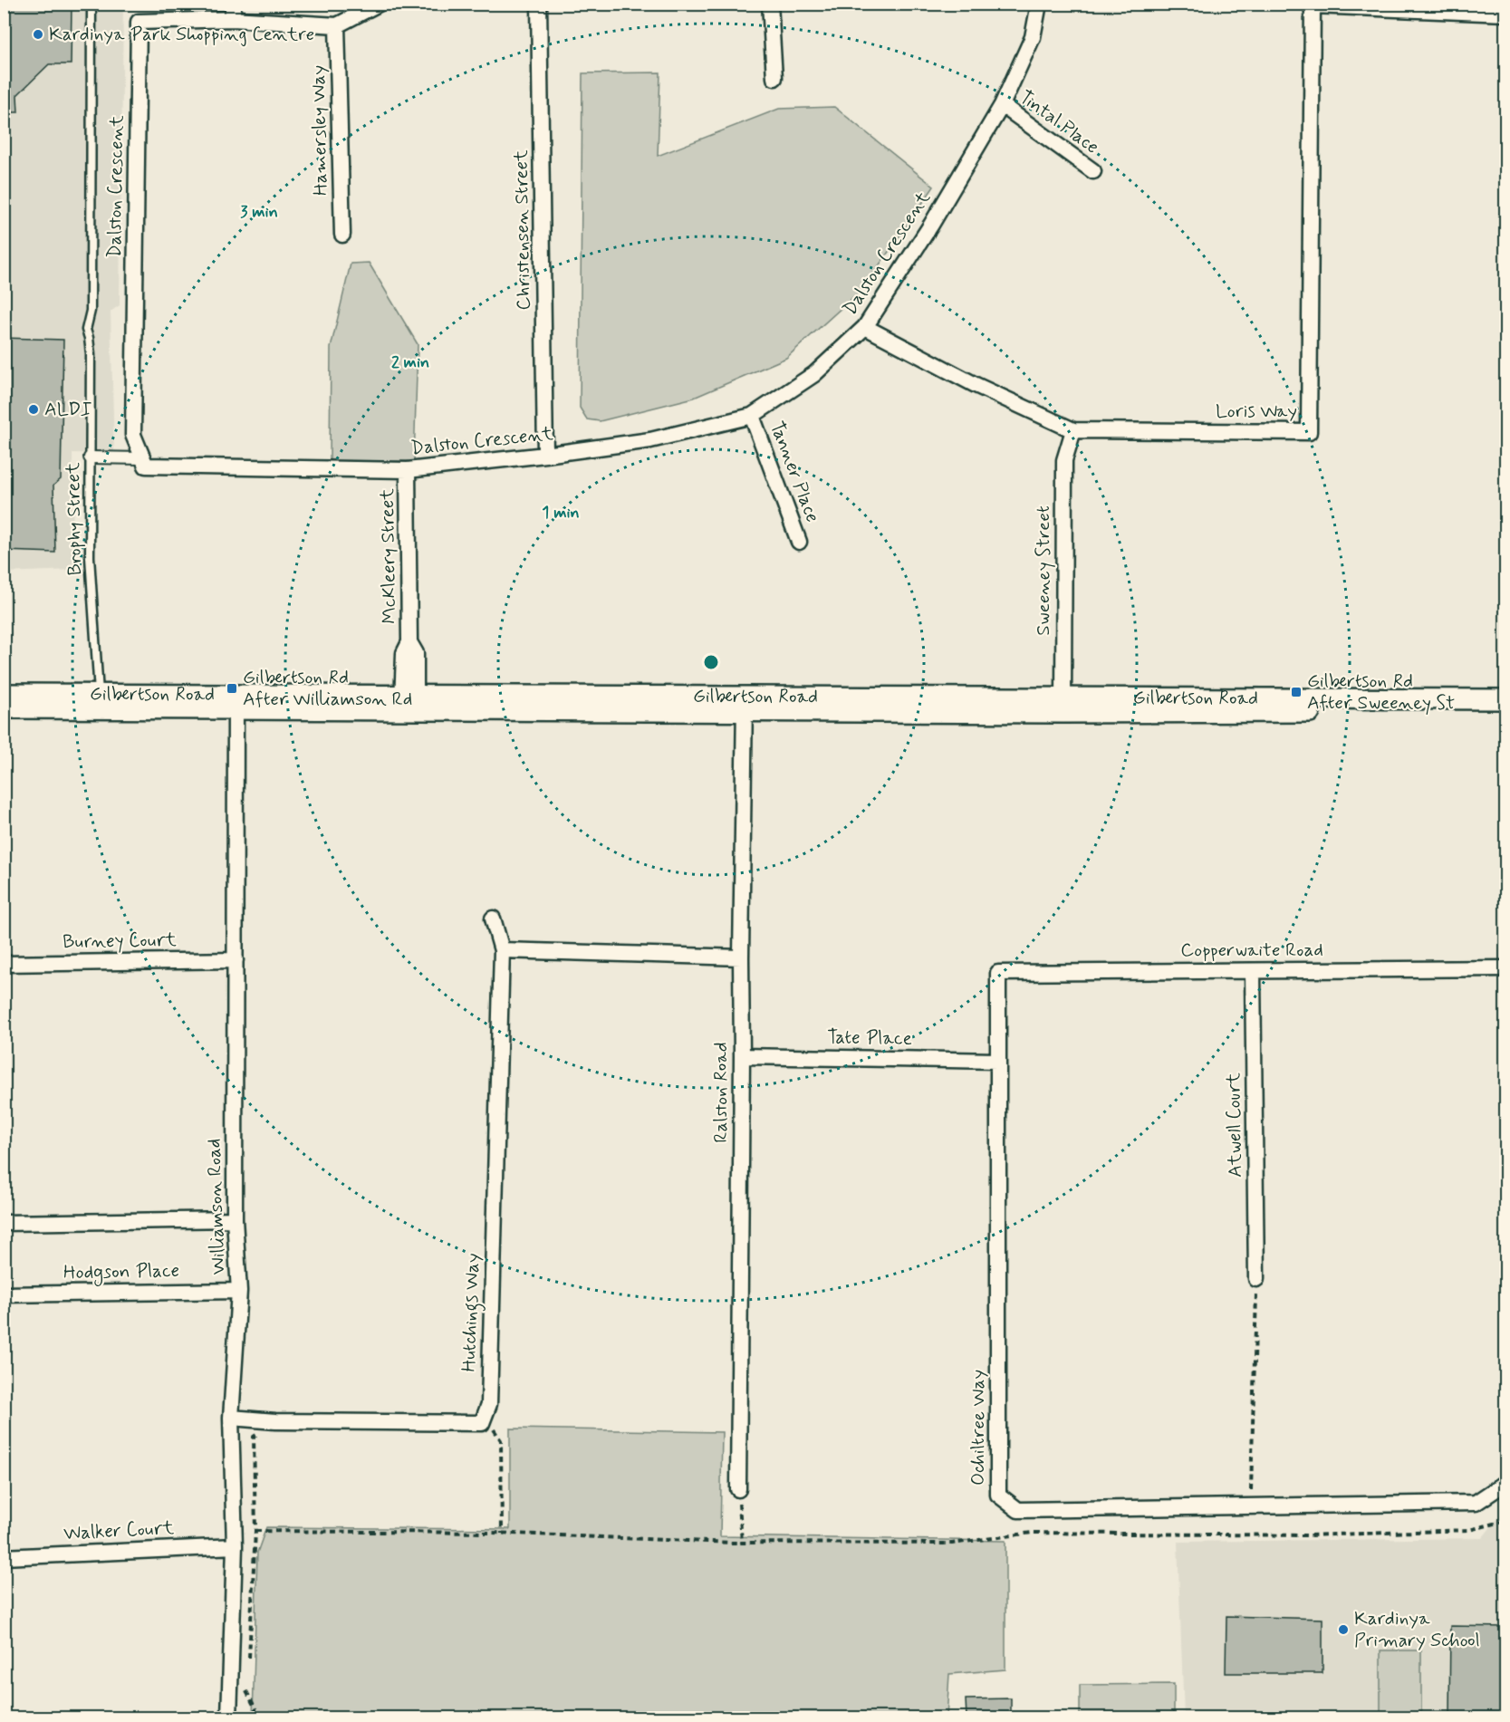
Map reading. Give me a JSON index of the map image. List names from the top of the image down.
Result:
{
  "streets": {
    "street": [
      "Tintal Place",
      "Hamersley Way",
      "Dalston Crescent",
      "Christensen Street",
      "Loris Way",
      "Tanner Place",
      "McKleery Street",
      "Sweeney Street",
      "Gilbertson Road",
      "Burney Court",
      "Copperwaite Road",
      "Tate Place",
      "Ralston Road",
      "Atwell Court",
      "Williamson Road",
      "Hodgson Place",
      "Hutchings Way",
      "Ochiltree Way",
      "Walker Court"
    ],
    "lane": ["Brophy Street"]
  },
  "crossings": [
    ["Tintal Place", "Dalston Crescent"],
    ["Dalston Crescent", "Christensen Street"],
    ["Dalston Crescent", "Loris Way"],
    ["Dalston Crescent", "Tanner Place"],
    ["Dalston Crescent", "McKleery Street"],
    ["Loris Way", "Sweeney Street"],
    ["Brophy Street", "Gilbertson Road"],
    ["McKleery Street", "Gilbertson Road"],
    ["Sweeney Street", "Gilbertson Road"],
    ["Gilbertson Road", "Ralston Road"],
    ["Gilbertson Road", "Williamson Road"],
    ["Burney Court", "Williamson Road"],
    ["Copperwaite Road", "Atwell Court"],
    ["Copperwaite Road", "Ochiltree Way"],
    ["Tate Place", "Ralston Road"],
    ["Tate Place", "Ochiltree Way"],
    ["Williamson Road", "Hodgson Place"],
    ["Williamson Road", "Walker Court"]
  ],
  "places": {
    "other": ["Kardinya Park Shopping Centre", "ALDI", "Kardinya Primary School"],
    "transit": ["Gilbertson Rd After Williamson Rd", "Gilbertson Rd After Sweeney St"]
  },
  "rings": ["3 min", "2 min", "1 min"]
}
